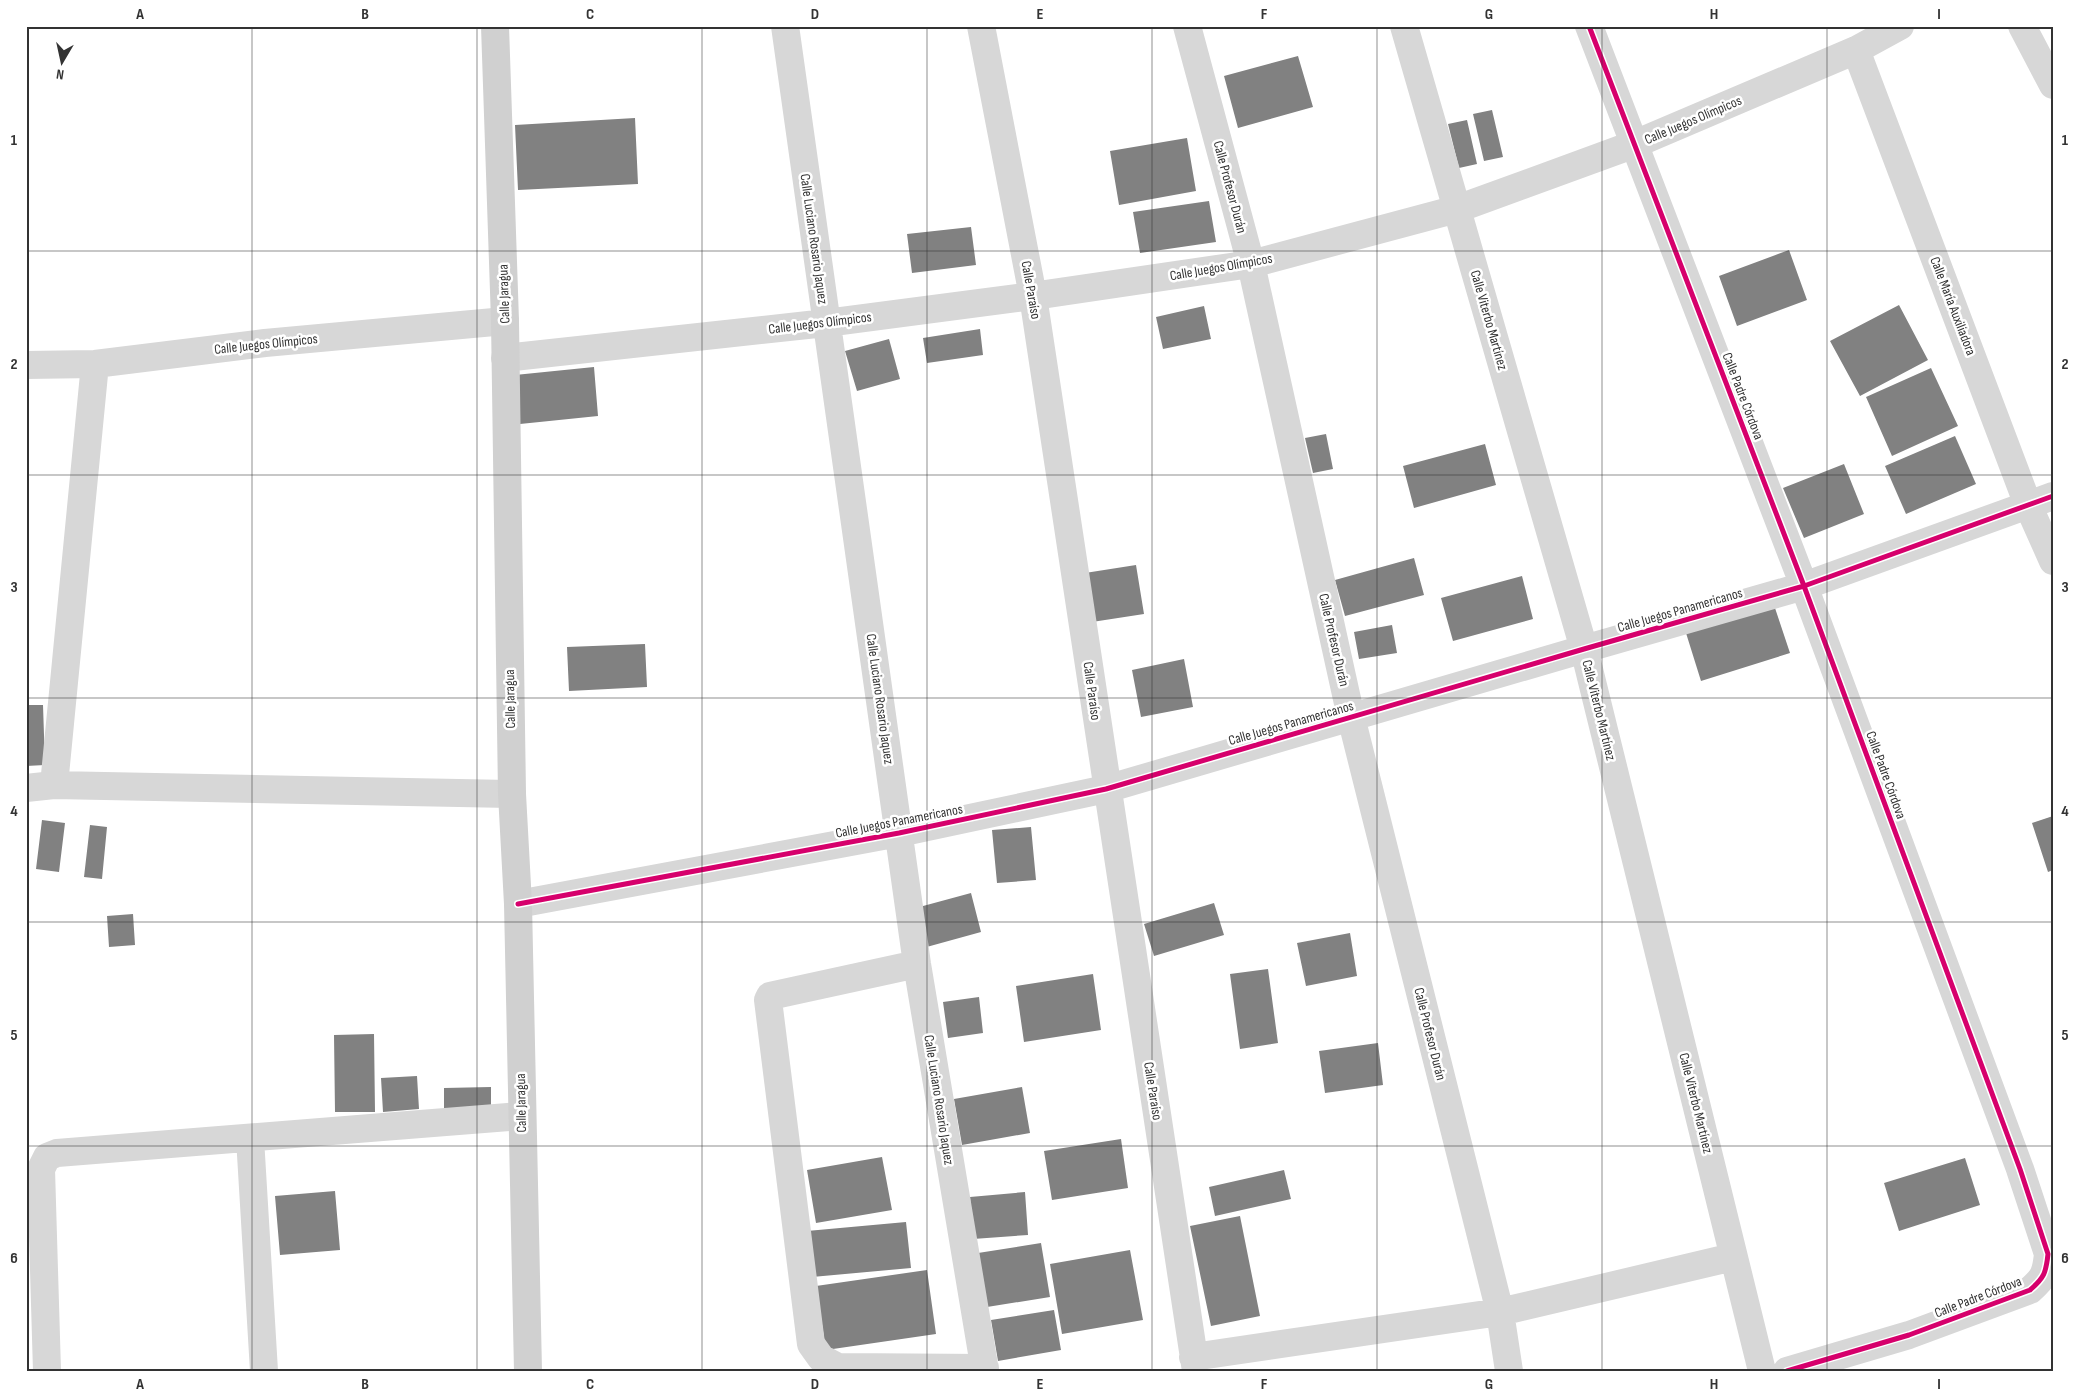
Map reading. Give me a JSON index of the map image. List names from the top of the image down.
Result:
{
  "streets": {
    "street": [
      "Calle Juegos Olímpicos",
      "Calle Profesor Durán",
      "Calle Luciano Rosario Jaquez",
      "Calle Paraíso",
      "Calle Jaragua",
      "Calle María Auxiliadora",
      "Calle Viterbo Martínez",
      "Calle Padre Córdova",
      "Calle Juegos Panamericanos"
    ]
  },
  "crossings": [
    ["Calle Juegos Olímpicos", "Calle Profesor Durán"],
    ["Calle Juegos Olímpicos", "Calle Luciano Rosario Jaquez"],
    ["Calle Juegos Olímpicos", "Calle Paraíso"],
    ["Calle Juegos Olímpicos", "Calle Jaragua"],
    ["Calle Juegos Olímpicos", "Calle María Auxiliadora"],
    ["Calle Juegos Olímpicos", "Calle Viterbo Martínez"],
    ["Calle Juegos Olímpicos", "Calle Padre Córdova"],
    ["Calle Profesor Durán", "Calle Juegos Panamericanos"],
    ["Calle Luciano Rosario Jaquez", "Calle Juegos Panamericanos"],
    ["Calle Paraíso", "Calle Juegos Panamericanos"],
    ["Calle Jaragua", "Calle Juegos Panamericanos"],
    ["Calle María Auxiliadora", "Calle Juegos Panamericanos"],
    ["Calle Viterbo Martínez", "Calle Juegos Panamericanos"],
    ["Calle Padre Córdova", "Calle Juegos Panamericanos"]
  ],
  "north": "bottom",
  "grid": {
    "columns": [
      "A",
      "B",
      "C",
      "D",
      "E",
      "F",
      "G",
      "H",
      "I"
    ],
    "rows": [
      "1",
      "2",
      "3",
      "4",
      "5",
      "6"
    ]
  }
}
